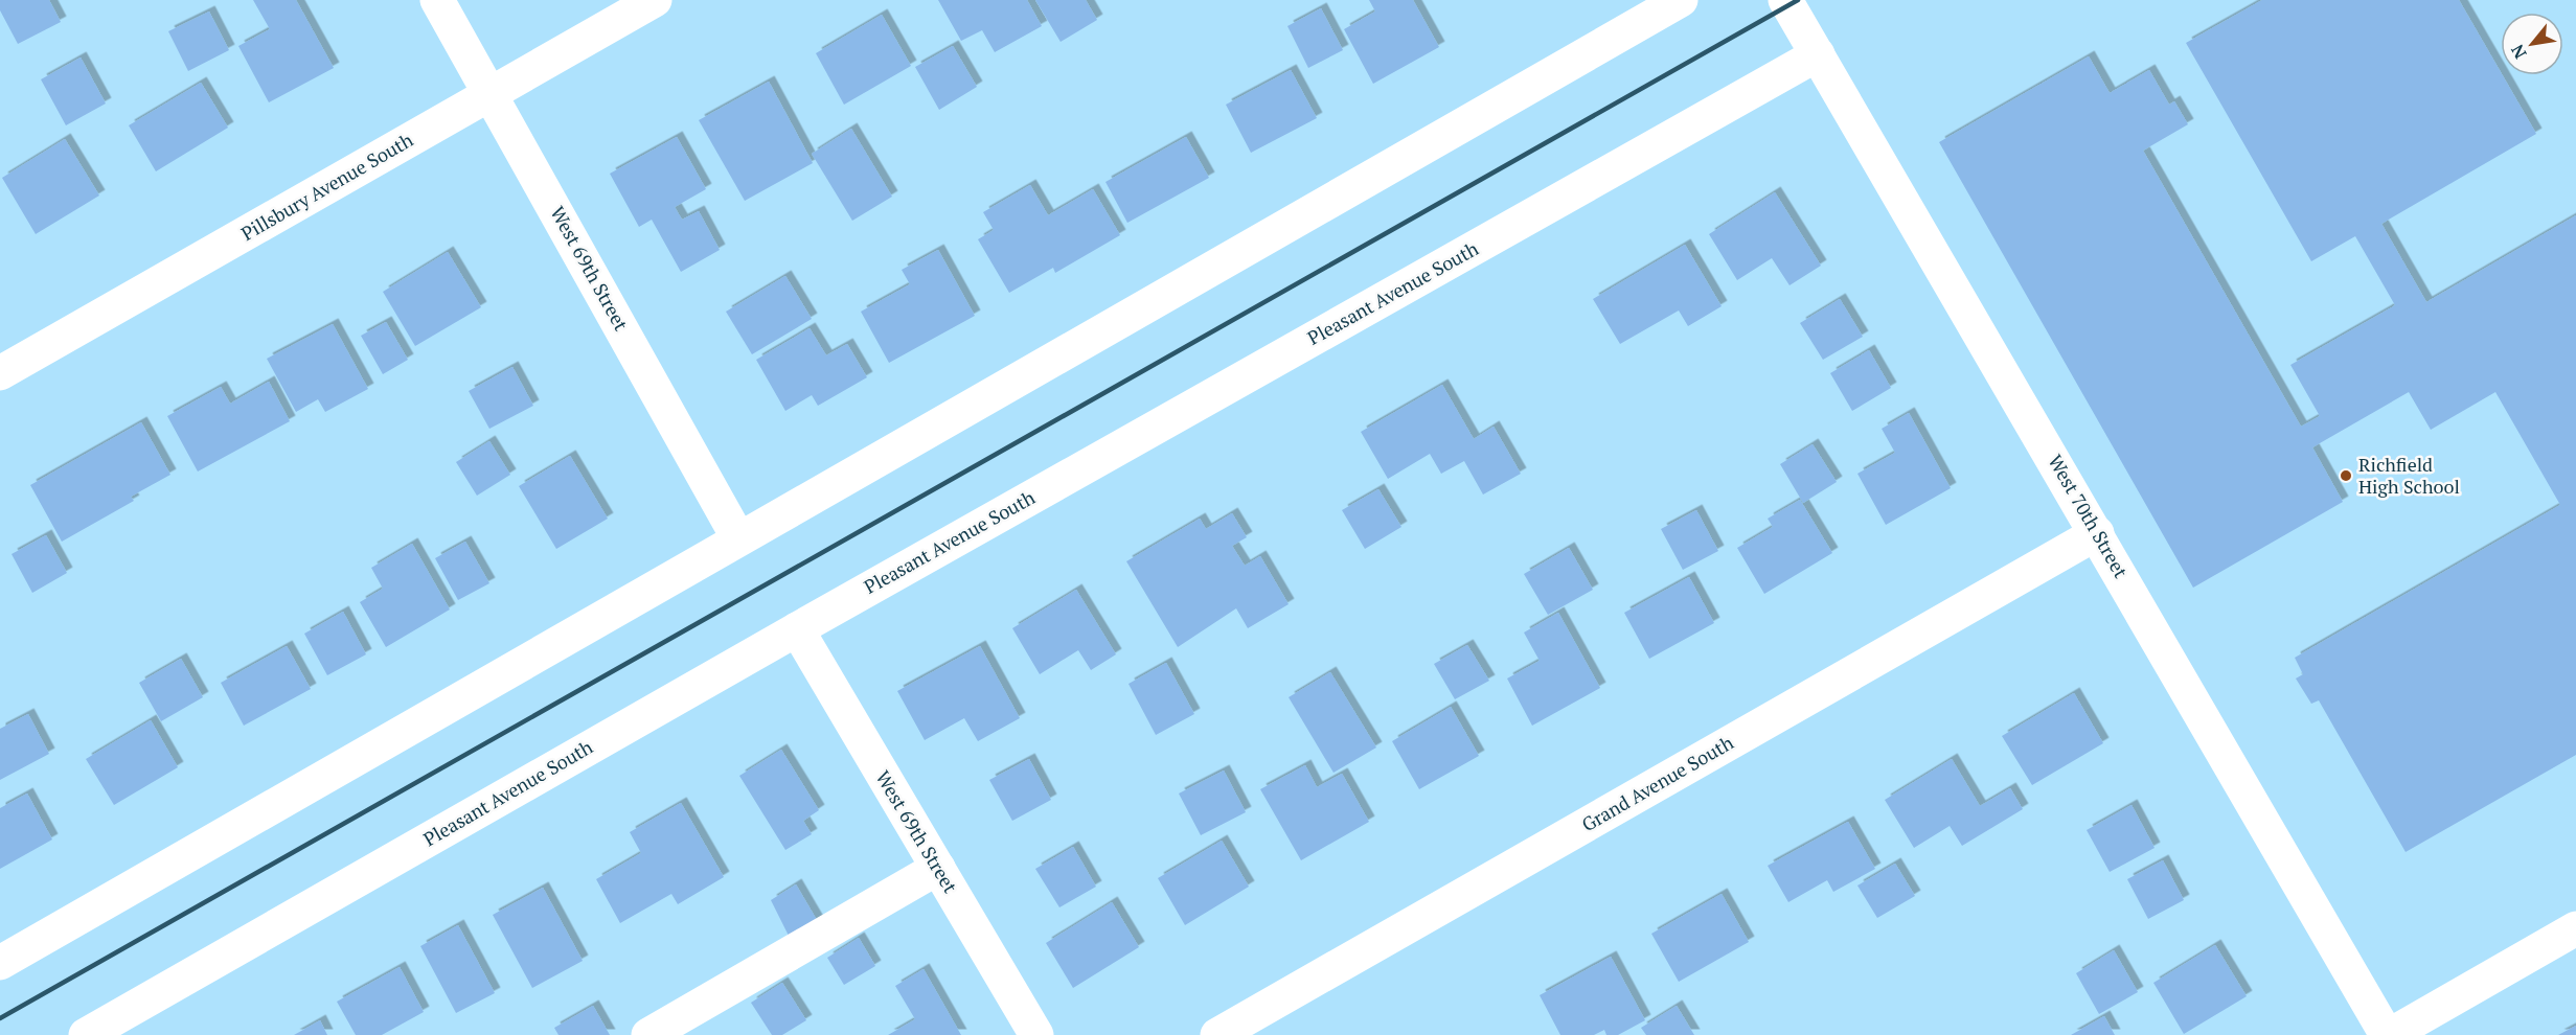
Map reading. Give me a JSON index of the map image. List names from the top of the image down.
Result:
{
  "streets": {
    "street": [
      "Pillsbury Avenue South",
      "West 69th Street",
      "Pleasant Avenue South",
      "West 70th Street",
      "Grand Avenue South"
    ]
  },
  "crossings": [
    ["Pillsbury Avenue South", "West 69th Street"],
    ["West 69th Street", "Pleasant Avenue South"],
    ["Pleasant Avenue South", "West 70th Street"],
    ["West 70th Street", "Grand Avenue South"]
  ],
  "places": ["Richfield High School"],
  "north": "bottom left"
}
